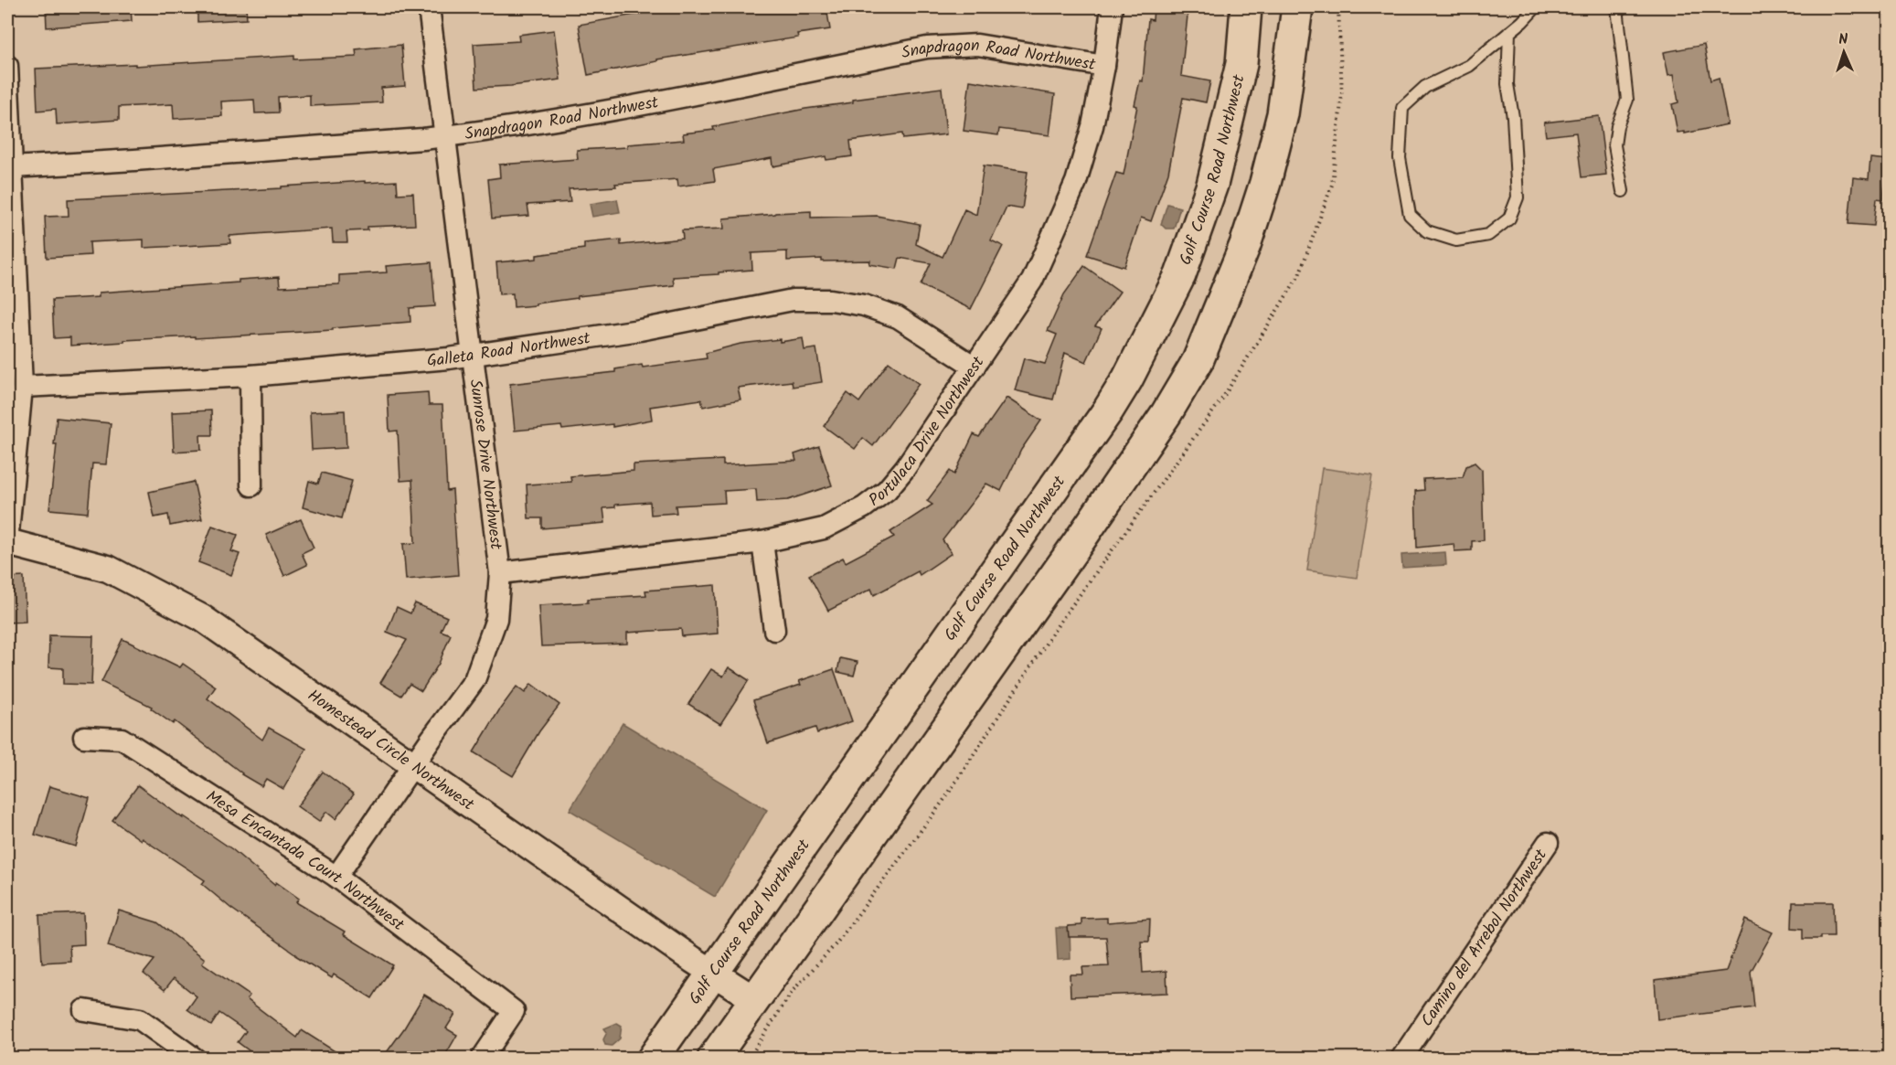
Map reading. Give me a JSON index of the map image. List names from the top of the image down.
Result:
{
  "streets": {
    "main road": ["Golf Course Road Northwest"],
    "street": [
      "Snapdragon Road Northwest",
      "Galleta Road Northwest",
      "Portulaca Drive Northwest",
      "Sunrose Drive Northwest",
      "Homestead Circle Northwest",
      "Mesa Encantada Court Northwest",
      "Camino del Arrebol Northwest"
    ]
  },
  "crossings": [
    ["Snapdragon Road Northwest", "Portulaca Drive Northwest"],
    ["Snapdragon Road Northwest", "Sunrose Drive Northwest"],
    ["Golf Course Road Northwest", "Homestead Circle Northwest"],
    ["Galleta Road Northwest", "Portulaca Drive Northwest"],
    ["Galleta Road Northwest", "Sunrose Drive Northwest"],
    ["Portulaca Drive Northwest", "Sunrose Drive Northwest"],
    ["Sunrose Drive Northwest", "Homestead Circle Northwest"],
    ["Sunrose Drive Northwest", "Mesa Encantada Court Northwest"]
  ],
  "north": "top"
}
